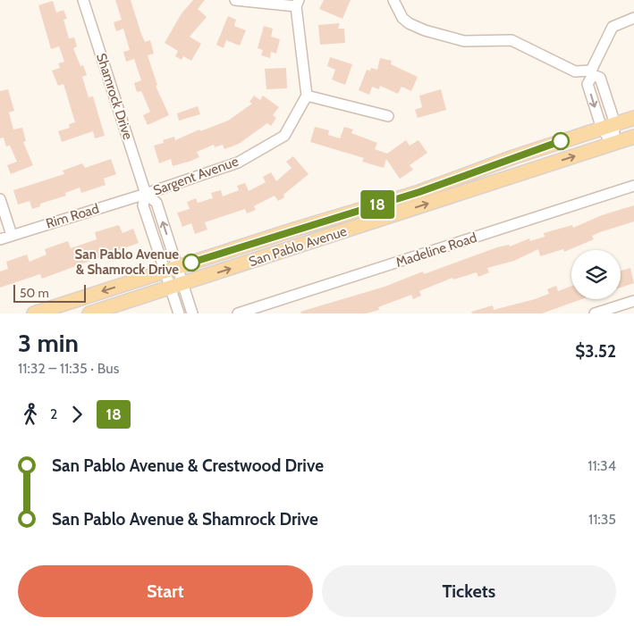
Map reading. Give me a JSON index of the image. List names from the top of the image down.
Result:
{
  "streets": {
    "main road": ["San Pablo Avenue"],
    "street": [
      "Shamrock Drive",
      "Sargent Avenue",
      "Rim Road",
      "Madeline Road"
    ]
  },
  "crossings": [
    ["Shamrock Drive", "Sargent Avenue"],
    ["Shamrock Drive", "Rim Road"],
    ["Shamrock Drive", "San Pablo Avenue"],
    ["Sargent Avenue", "Rim Road"]
  ],
  "places": ["San Pablo Avenue & Shamrock Drive"],
  "lines": ["bus line 18"],
  "scale_bar": "50 m",
  "page": {
    "on_map": "18",
    "scale": "50 m",
    "heading": ["3 min", "11:32 – 11:35 · Bus", "$3.52"],
    "legs": ["2", "18"],
    "list": [
      {
        "name": "San Pablo Avenue & Crestwood Drive",
        "value": "11:34"
      },
      {
        "name": "San Pablo Avenue & Shamrock Drive",
        "value": "11:35"
      }
    ],
    "buttons": ["Start", "Tickets"]
  }
}
